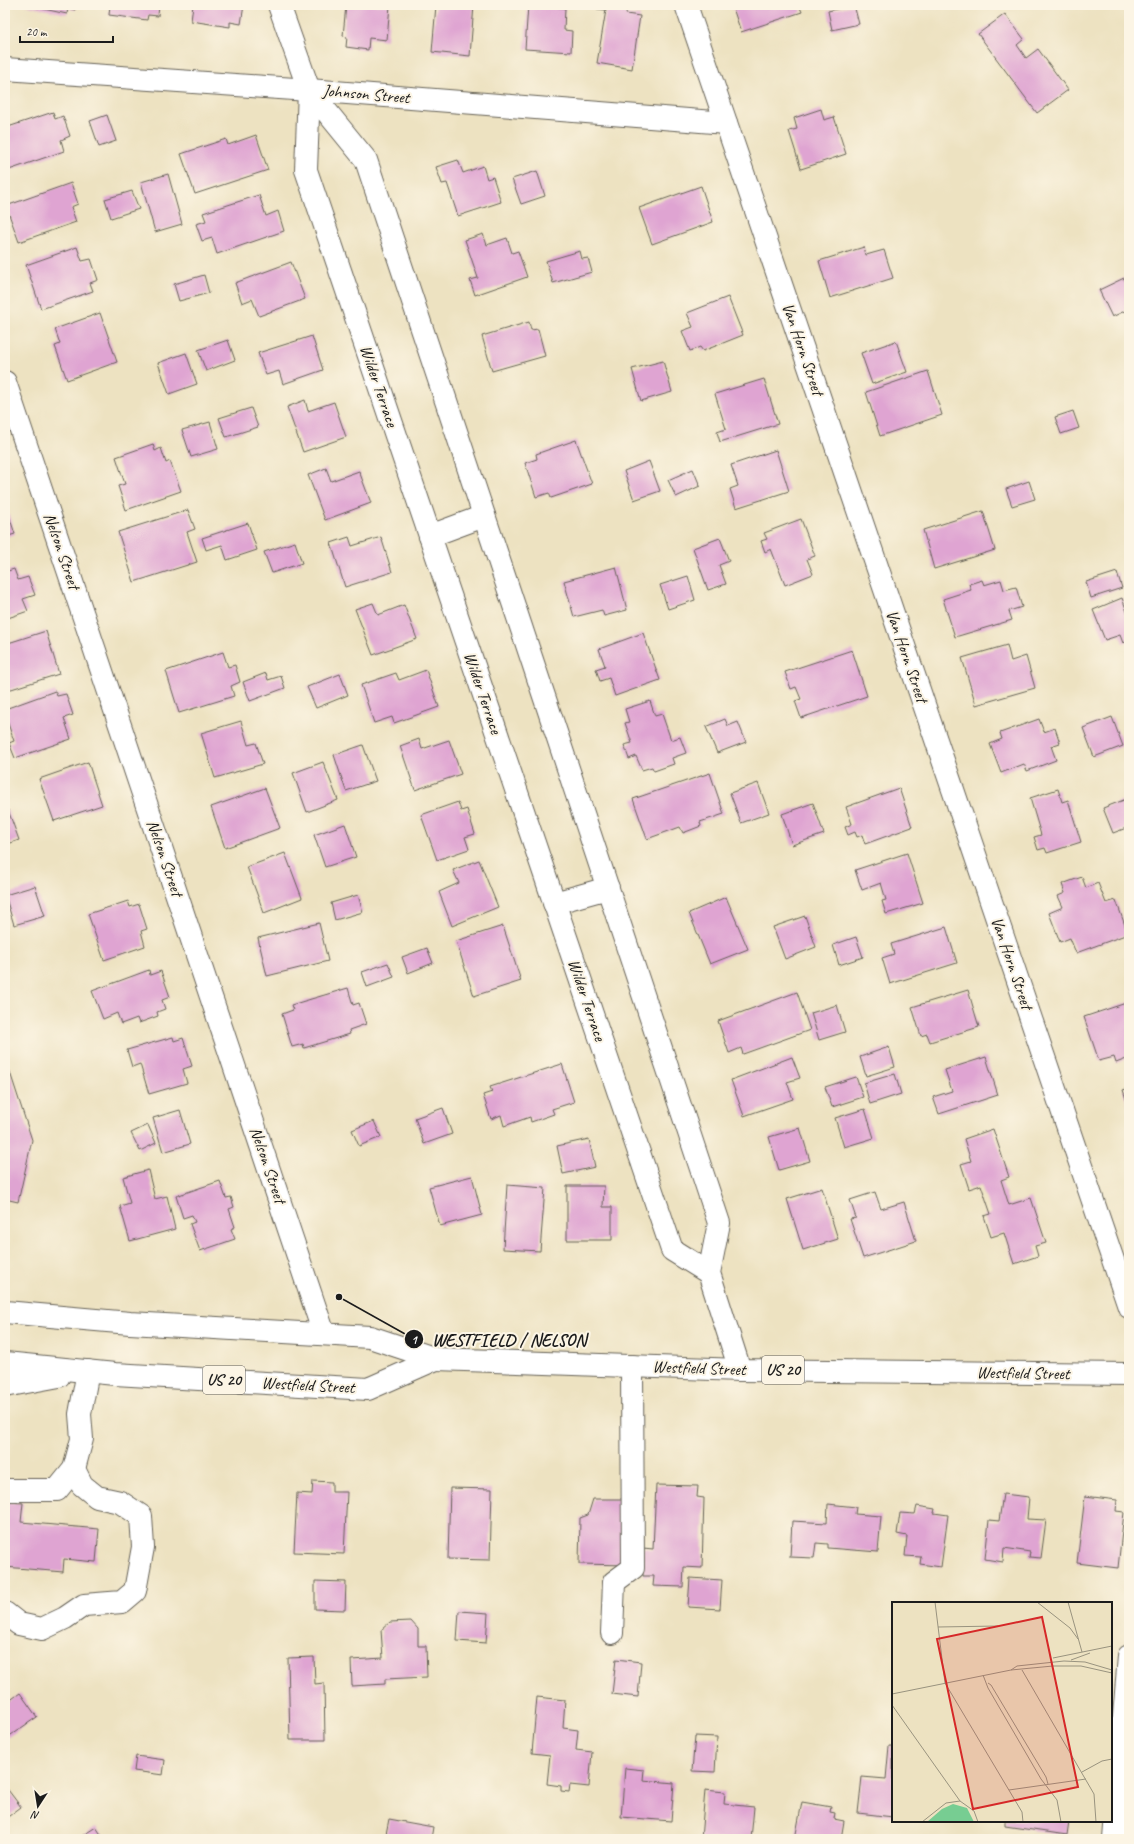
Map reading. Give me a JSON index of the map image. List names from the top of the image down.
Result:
{
  "streets": {
    "street": [
      "Johnson Street",
      "Van Horn Street",
      "Wilder Terrace",
      "Nelson Street",
      "Westfield Street",
      "US 20"
    ]
  },
  "crossings": [
    ["Johnson Street", "Van Horn Street"],
    ["Johnson Street", "Wilder Terrace"],
    ["Nelson Street", "Westfield Street"]
  ],
  "places": ["WESTFIELD / NELSON"],
  "scale_bar": "20 m",
  "north": "bottom"
}
